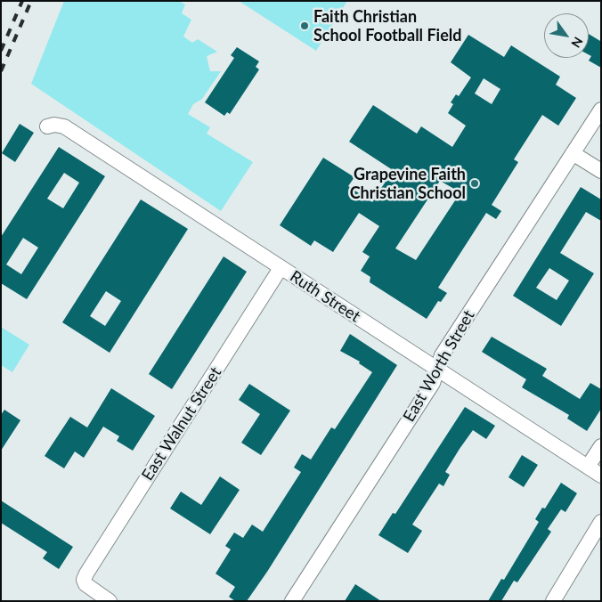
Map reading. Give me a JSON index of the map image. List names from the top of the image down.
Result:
{
  "streets": {
    "street": ["Ruth Street", "East Worth Street", "East Walnut Street"]
  },
  "crossings": [
    ["Ruth Street", "East Worth Street"],
    ["Ruth Street", "East Walnut Street"]
  ],
  "places": ["Faith Christian School Football Field", "Grapevine Faith Christian School"],
  "north": "bottom right"
}
